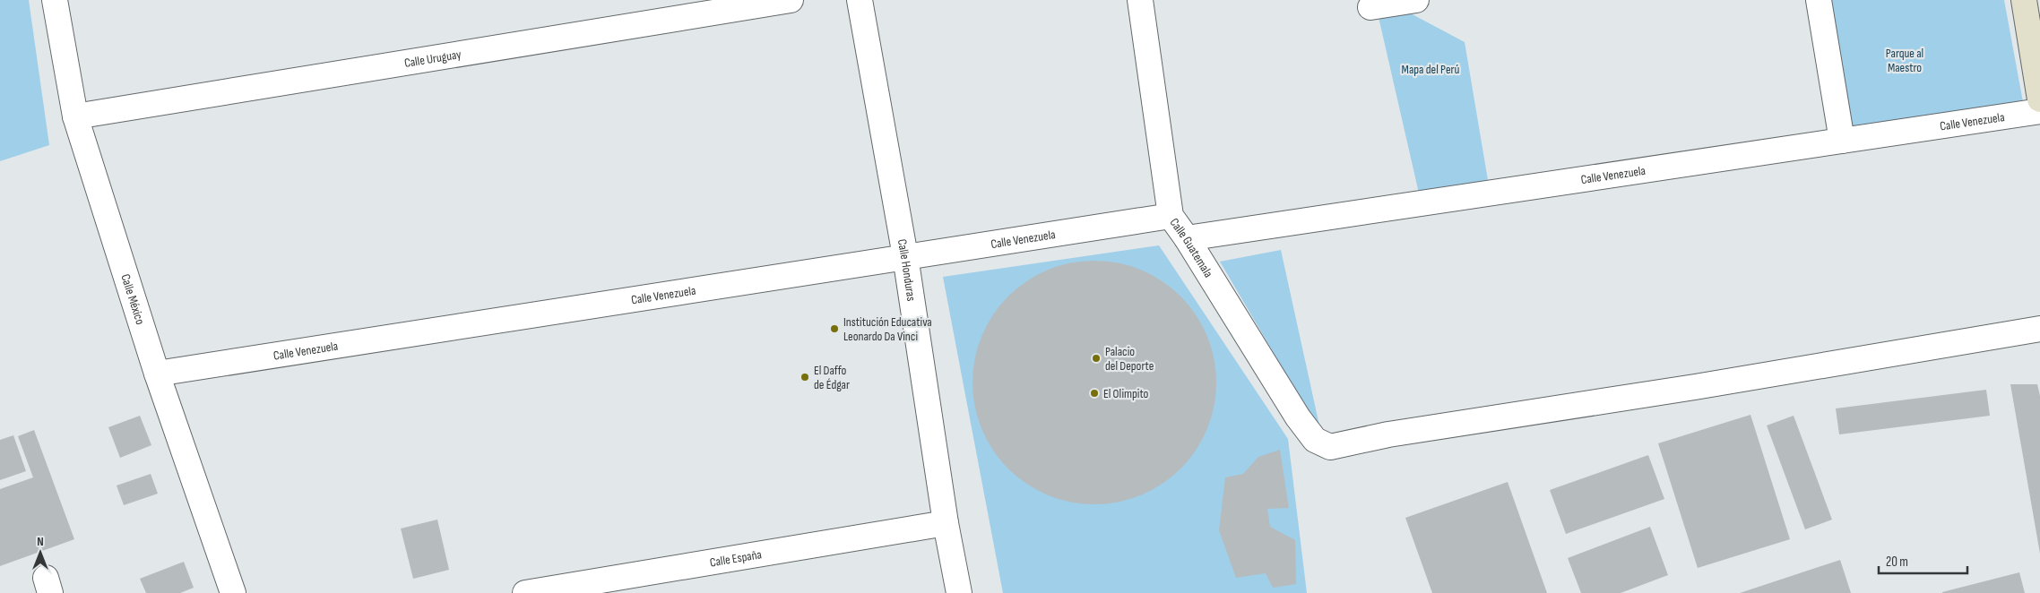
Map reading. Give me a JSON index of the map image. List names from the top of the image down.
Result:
{
  "streets": {
    "street": [
      "Calle Uruguay",
      "Calle Venezuela",
      "Calle Guatemala",
      "Calle Honduras",
      "Calle México",
      "Calle España"
    ]
  },
  "crossings": [
    ["Calle Uruguay", "Calle México"],
    ["Calle Venezuela", "Calle Guatemala"],
    ["Calle Venezuela", "Calle Honduras"],
    ["Calle Venezuela", "Calle México"],
    ["Calle Honduras", "Calle España"]
  ],
  "parks": ["Parque al Maestro", "Mapa del Perú"],
  "places": [
    "Institución Educativa Leonardo Da Vinci",
    "Palacio del Deporte",
    "El Daffo de Édgar",
    "El Olimpito"
  ],
  "scale_bar": "20 m",
  "north": "top"
}
